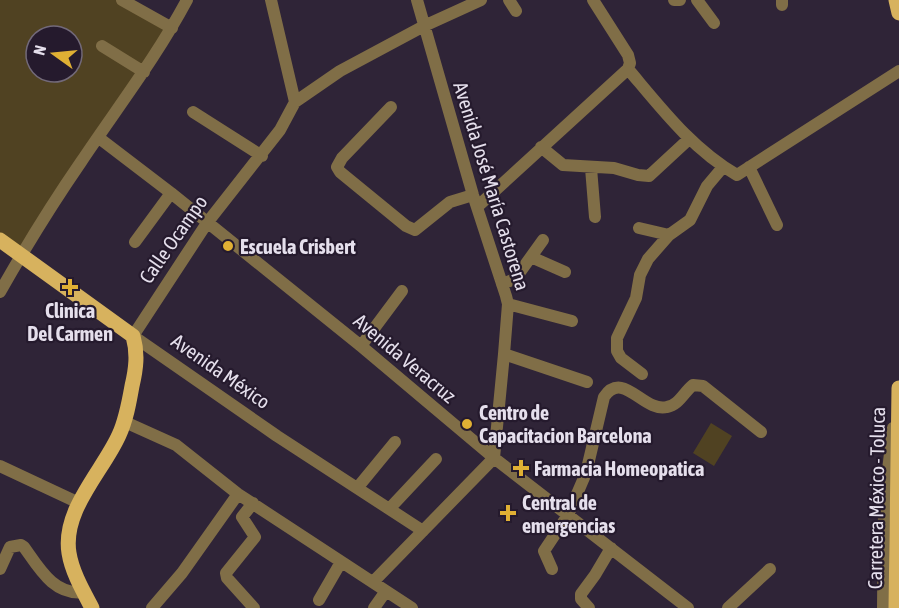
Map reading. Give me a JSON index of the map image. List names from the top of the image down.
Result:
{
  "streets": {
    "main road": ["Avenida México", "Carretera México - Toluca"],
    "street": ["Avenida José María Castorena", "Calle Ocampo", "Avenida Veracruz"]
  },
  "crossings": [
    ["Avenida José María Castorena", "Calle Ocampo"],
    ["Avenida José María Castorena", "Avenida Veracruz"],
    ["Calle Ocampo", "Avenida Veracruz"],
    ["Calle Ocampo", "Avenida México"]
  ],
  "places": {
    "other": ["Escuela Crisbert", "Centro de Capacitacion Barcelona"],
    "health": ["Clinica Del Carmen", "Farmacia Homeopatica", "Central de emergencias"]
  },
  "north": "left"
}
